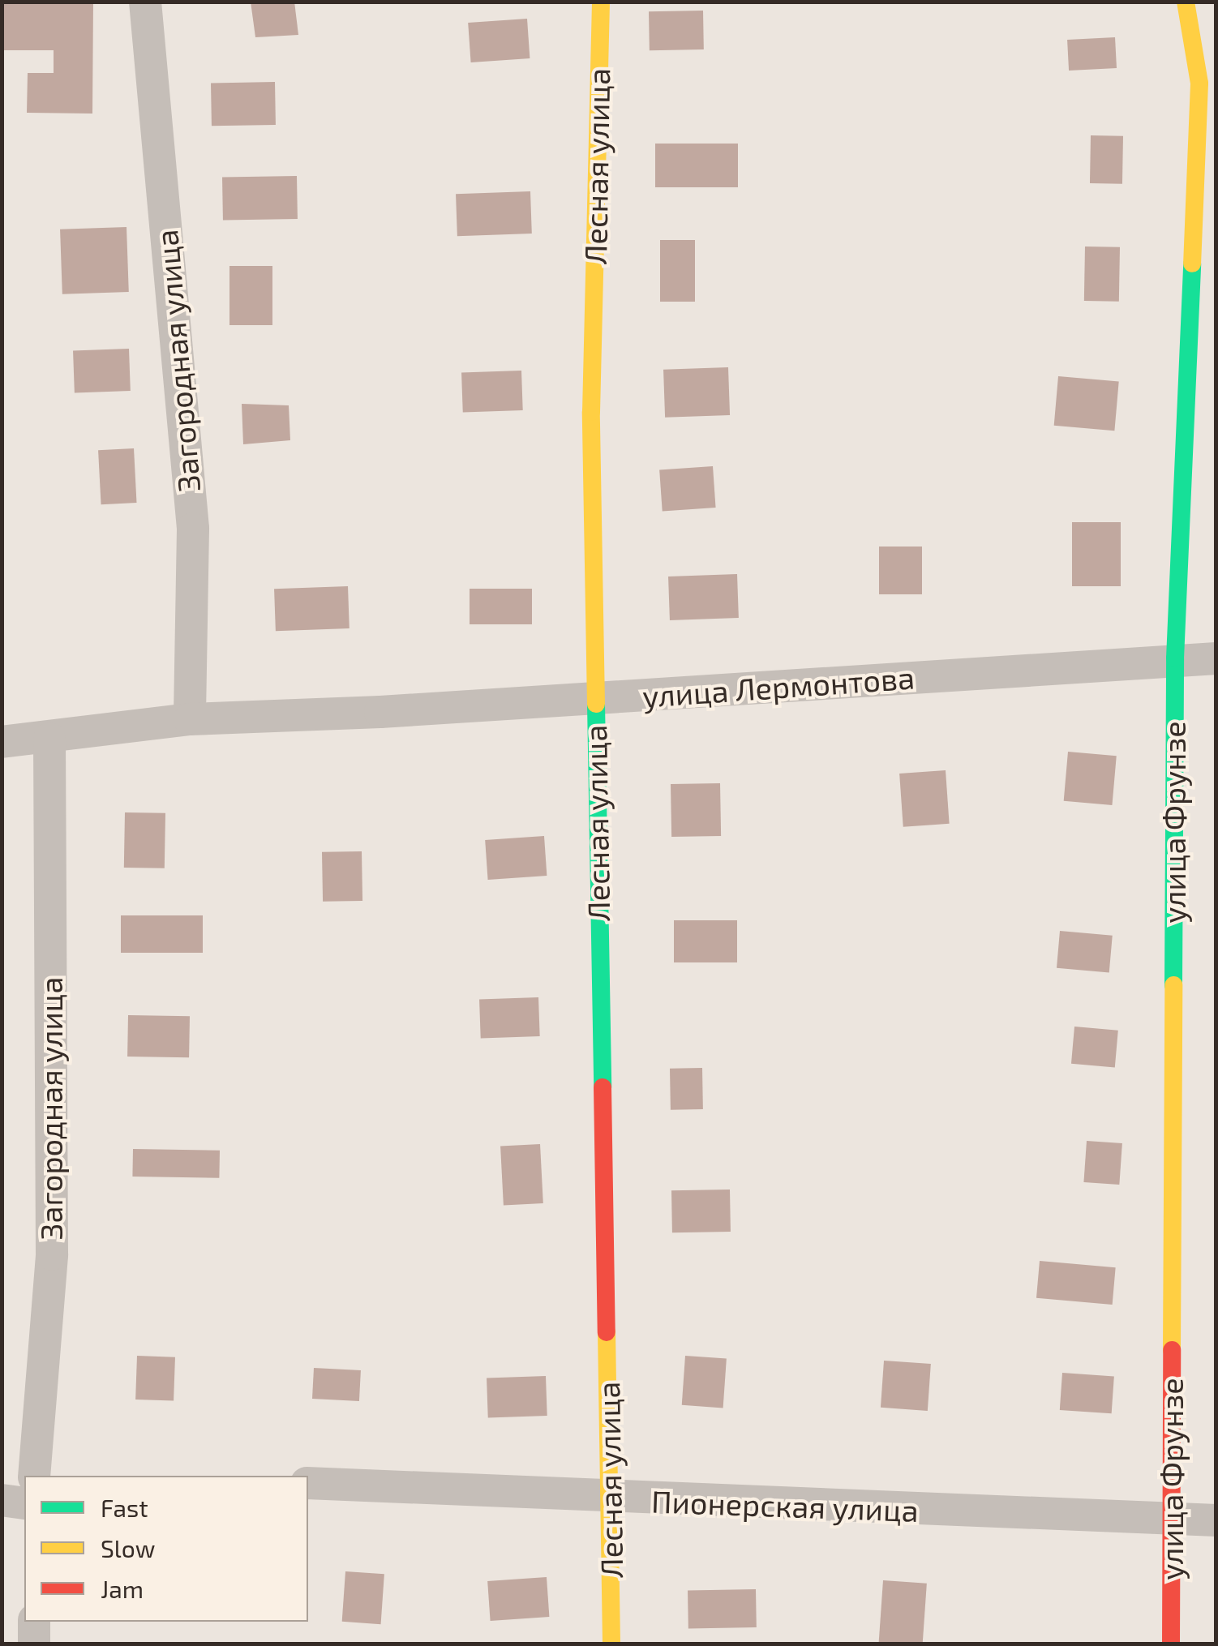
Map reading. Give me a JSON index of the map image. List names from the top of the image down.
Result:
{
  "streets": {
    "street": [
      "Лесная улица",
      "Загородная улица",
      "улица Лермонтова",
      "улица Фрунзе",
      "Пионерская улица"
    ]
  },
  "crossings": [
    ["Лесная улица", "улица Лермонтова"],
    ["Лесная улица", "Пионерская улица"],
    ["Загородная улица", "улица Лермонтова"],
    ["улица Лермонтова", "улица Фрунзе"],
    ["улица Фрунзе", "Пионерская улица"]
  ],
  "legend": ["Fast", "Slow", "Jam"]
}
